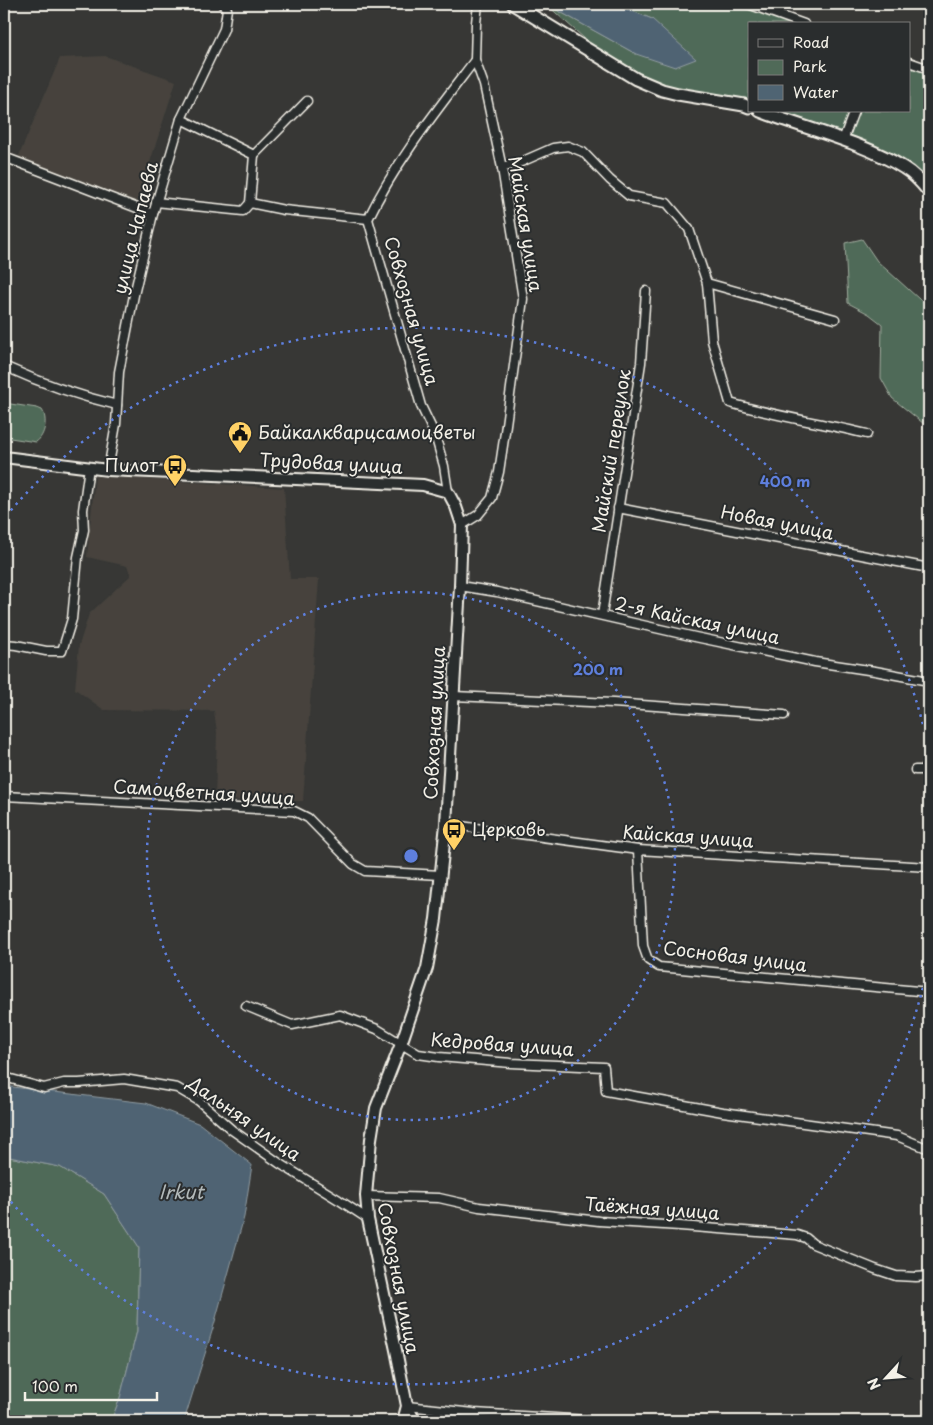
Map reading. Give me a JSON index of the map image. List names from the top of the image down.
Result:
{
  "streets": {
    "street": [
      "Майская улица",
      "улица Чапаева",
      "Совхозная улица",
      "Майский переулок",
      "Трудовая улица",
      "Новая улица",
      "2-я Кайская улица",
      "Самоцветная улица",
      "Кайская улица",
      "Сосновая улица",
      "Кедровая улица",
      "Дальняя улица",
      "Таёжная улица"
    ]
  },
  "crossings": [
    ["Майская улица", "Совхозная улица"],
    ["улица Чапаева", "Трудовая улица"],
    ["Совхозная улица", "Трудовая улица"],
    ["Совхозная улица", "2-я Кайская улица"],
    ["Совхозная улица", "Самоцветная улица"],
    ["Совхозная улица", "Кайская улица"],
    ["Совхозная улица", "Кедровая улица"],
    ["Совхозная улица", "Дальняя улица"],
    ["Совхозная улица", "Таёжная улица"],
    ["Майский переулок", "Новая улица"],
    ["Майский переулок", "2-я Кайская улица"],
    ["Кайская улица", "Сосновая улица"]
  ],
  "water": ["Irkut"],
  "places": {
    "public building": ["Байкалкварцсамоцветы"],
    "bus stop": ["Пилот", "Церковь"]
  },
  "legend": ["Road", "Park", "Water"],
  "scale_bar": "100 m",
  "north": "bottom left",
  "rings": ["400 m", "200 m"]
}
